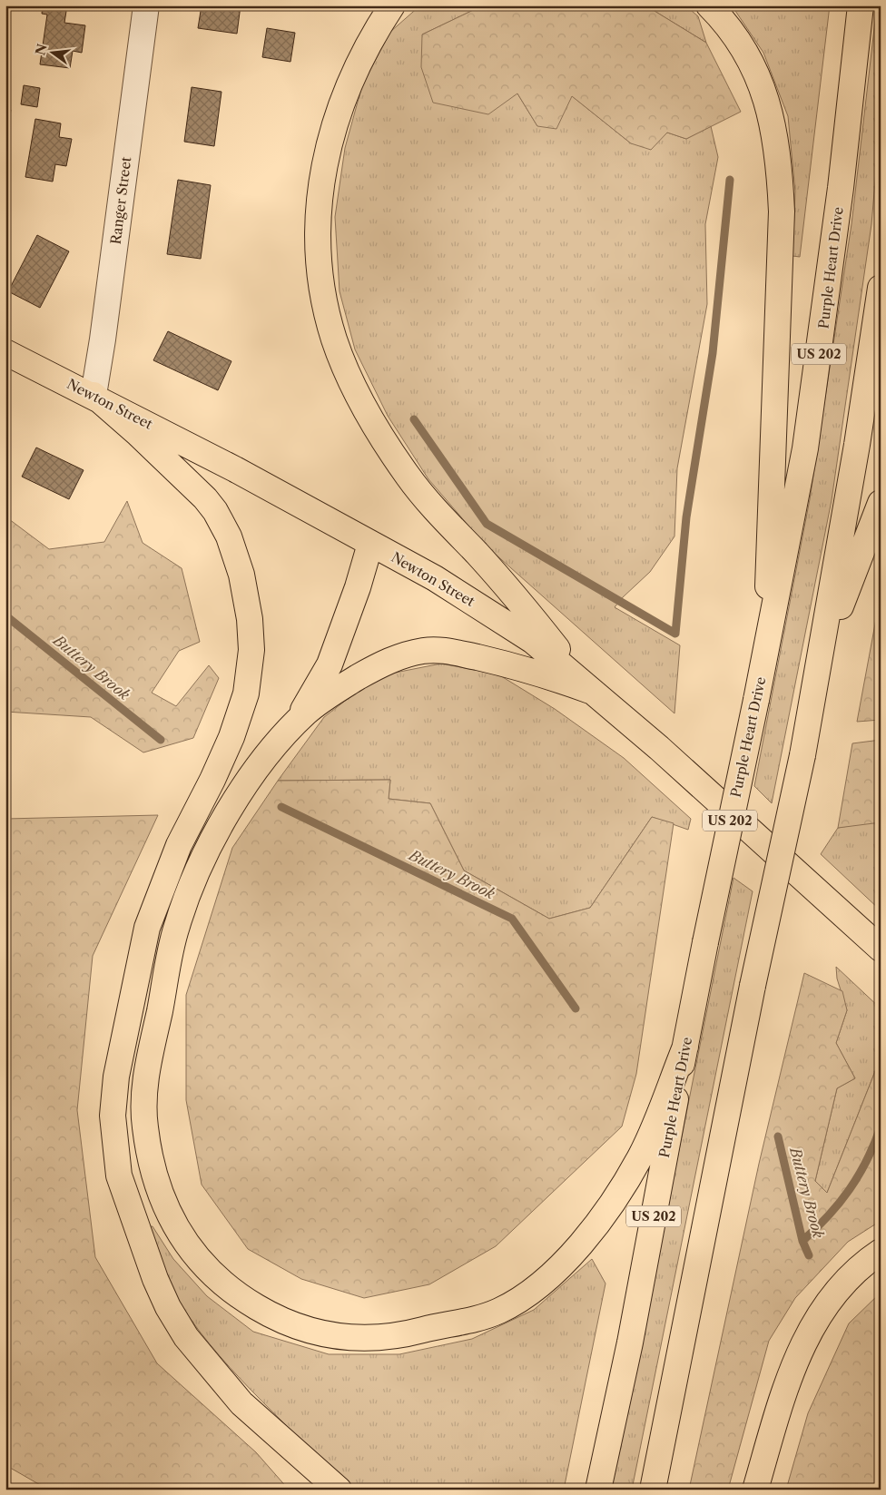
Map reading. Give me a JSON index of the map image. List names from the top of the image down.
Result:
{
  "streets": {
    "main road": ["Purple Heart Drive", "US 202", "Newton Street"],
    "street": ["Ranger Street"]
  },
  "crossings": [
    ["Ranger Street", "Newton Street"]
  ],
  "water": ["Buttery Brook"],
  "north": "left"
}
